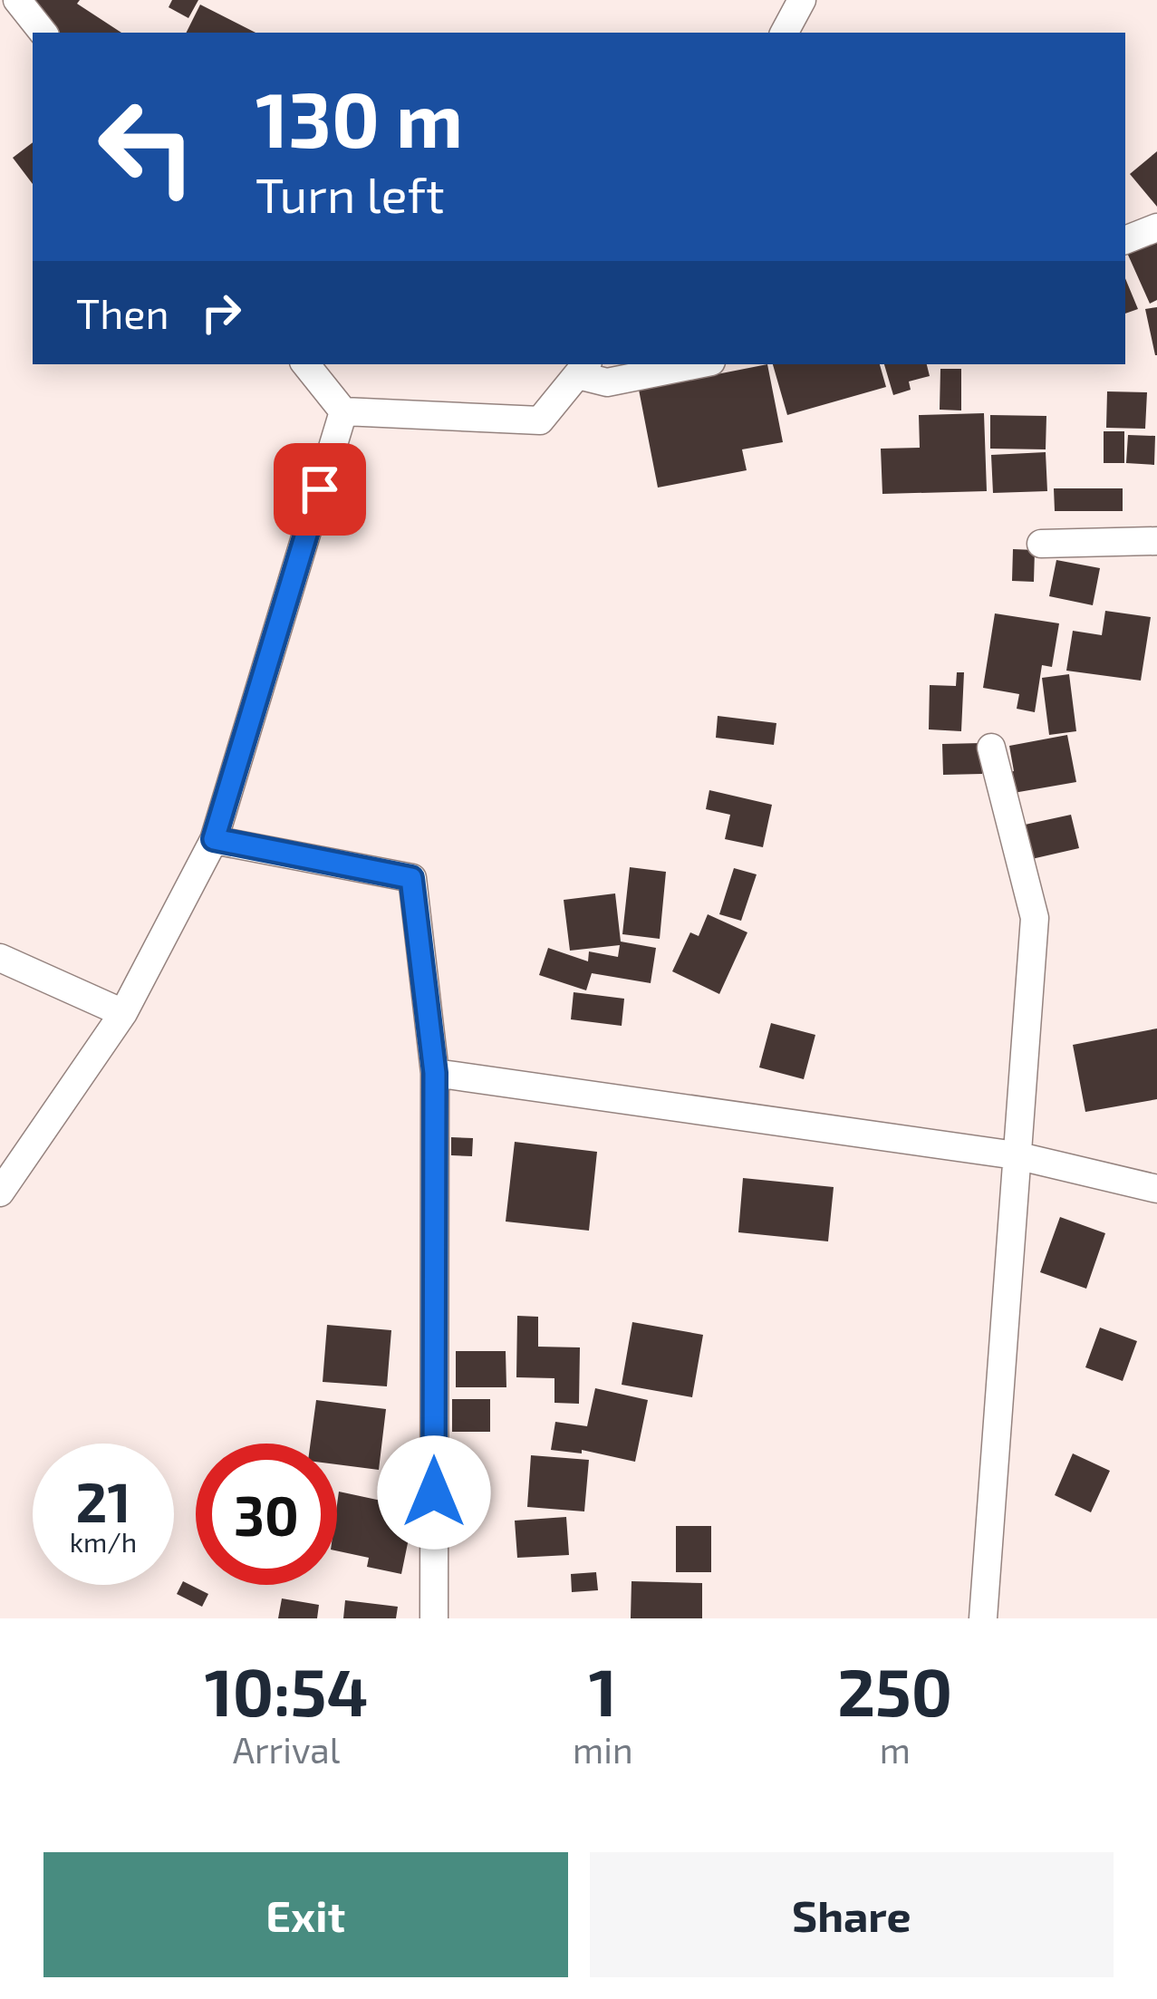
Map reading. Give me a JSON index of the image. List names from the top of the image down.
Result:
{
  "page": {
    "turn": ["130 m", "Turn left"],
    "then": "Then",
    "speed": "21 km/h",
    "limit": "30",
    "eta": [
      "10:54",
      "Arrival",
      "1",
      "min",
      "250",
      "m"
    ],
    "buttons": ["Exit", "Share"]
  }
}
